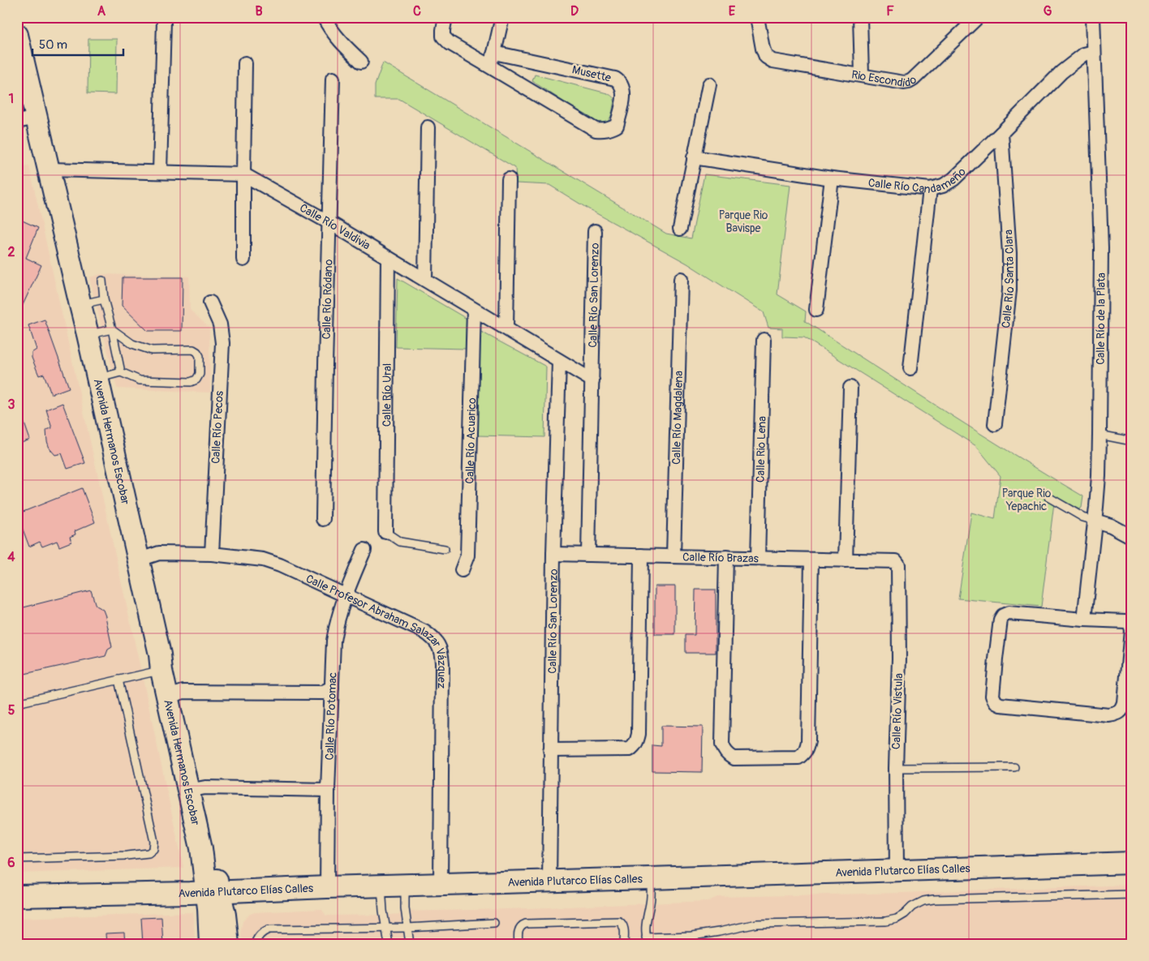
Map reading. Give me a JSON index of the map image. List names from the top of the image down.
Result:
{
  "streets": {
    "main road": ["Avenida Hermanos Escobar", "Avenida Plutarco Elías Calles"],
    "street": [
      "Rio Escondido",
      "Musette",
      "Calle Río Candameño",
      "Calle Río Valdivia",
      "Calle Río Santa Clara",
      "Calle Río San Lorenzo",
      "Calle Río Ródano",
      "Calle Río de la Plata",
      "Calle Río Ural",
      "Calle Río Magdalena",
      "Calle Río Pecos",
      "Calle Río Acuarico",
      "Calle Rio Lena",
      "Calle Río Brazas",
      "Calle Profesor Abraham Salazar Vázquez",
      "Calle Río Vistula",
      "Calle Río Potomac"
    ]
  },
  "crossings": [
    ["Calle Río Candameño", "Calle Río Santa Clara"],
    ["Calle Río Candameño", "Calle Río de la Plata"],
    ["Calle Río Valdivia", "Calle Río San Lorenzo"],
    ["Calle Río Valdivia", "Calle Río Ródano"],
    ["Calle Río Valdivia", "Calle Río Ural"],
    ["Calle Río Valdivia", "Calle Río Acuarico"],
    ["Calle Río Valdivia", "Avenida Hermanos Escobar"],
    ["Calle Río San Lorenzo", "Calle Río Brazas"],
    ["Calle Río San Lorenzo", "Avenida Plutarco Elías Calles"],
    ["Calle Río Magdalena", "Calle Río Brazas"],
    ["Calle Río Pecos", "Calle Profesor Abraham Salazar Vázquez"],
    ["Avenida Hermanos Escobar", "Calle Profesor Abraham Salazar Vázquez"],
    ["Avenida Hermanos Escobar", "Avenida Plutarco Elías Calles"],
    ["Calle Rio Lena", "Calle Río Brazas"],
    ["Calle Río Brazas", "Calle Río Vistula"],
    ["Calle Profesor Abraham Salazar Vázquez", "Calle Río Potomac"],
    ["Calle Profesor Abraham Salazar Vázquez", "Avenida Plutarco Elías Calles"],
    ["Calle Río Vistula", "Avenida Plutarco Elías Calles"],
    ["Calle Río Potomac", "Avenida Plutarco Elías Calles"]
  ],
  "parks": ["Parque Rio Bavispe", "Parque Rio Yepachic"],
  "scale_bar": "50 m",
  "grid": {
    "columns": [
      "A",
      "B",
      "C",
      "D",
      "E",
      "F",
      "G"
    ],
    "rows": [
      "1",
      "2",
      "3",
      "4",
      "5",
      "6"
    ]
  }
}
